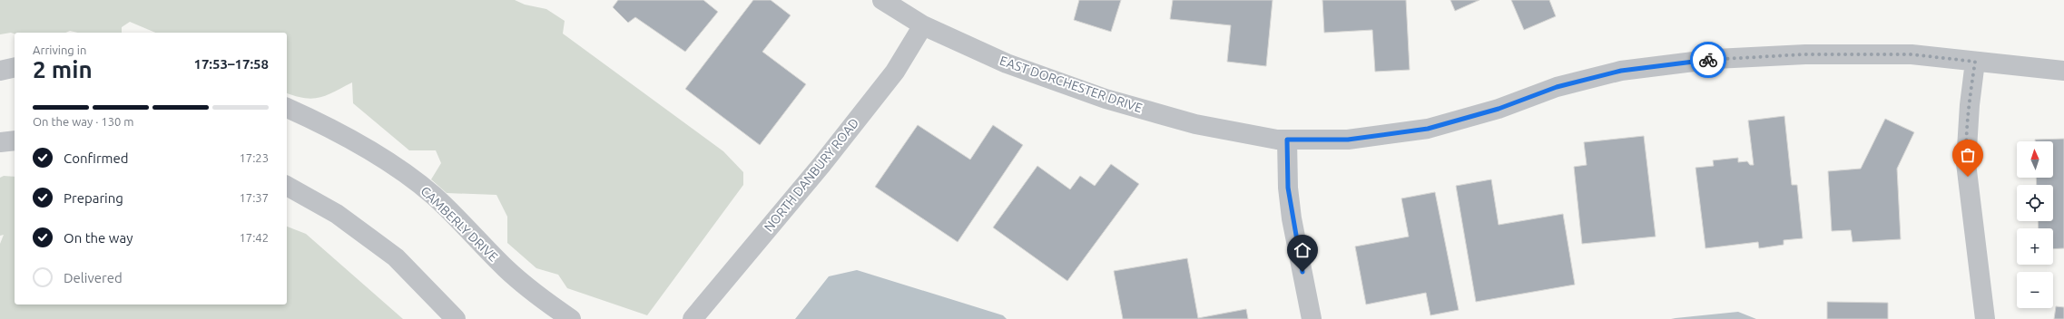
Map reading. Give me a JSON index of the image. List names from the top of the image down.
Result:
{
  "streets": {
    "street": ["EAST DORCHESTER DRIVE", "NORTH DANBURY ROAD", "CAMBERLY DRIVE"]
  },
  "crossings": [
    ["EAST DORCHESTER DRIVE", "NORTH DANBURY ROAD"]
  ],
  "north": "top",
  "page": {
    "heading": ["2 min", "Arriving in", "17:53–17:58"],
    "bar": "On the way · 130 m",
    "list": [
      ["Confirmed", "17:23"],
      ["Preparing", "17:37"],
      ["On the way", "17:42"],
      "Delivered"
    ],
    "map_buttons": ["+", "−"]
  }
}
